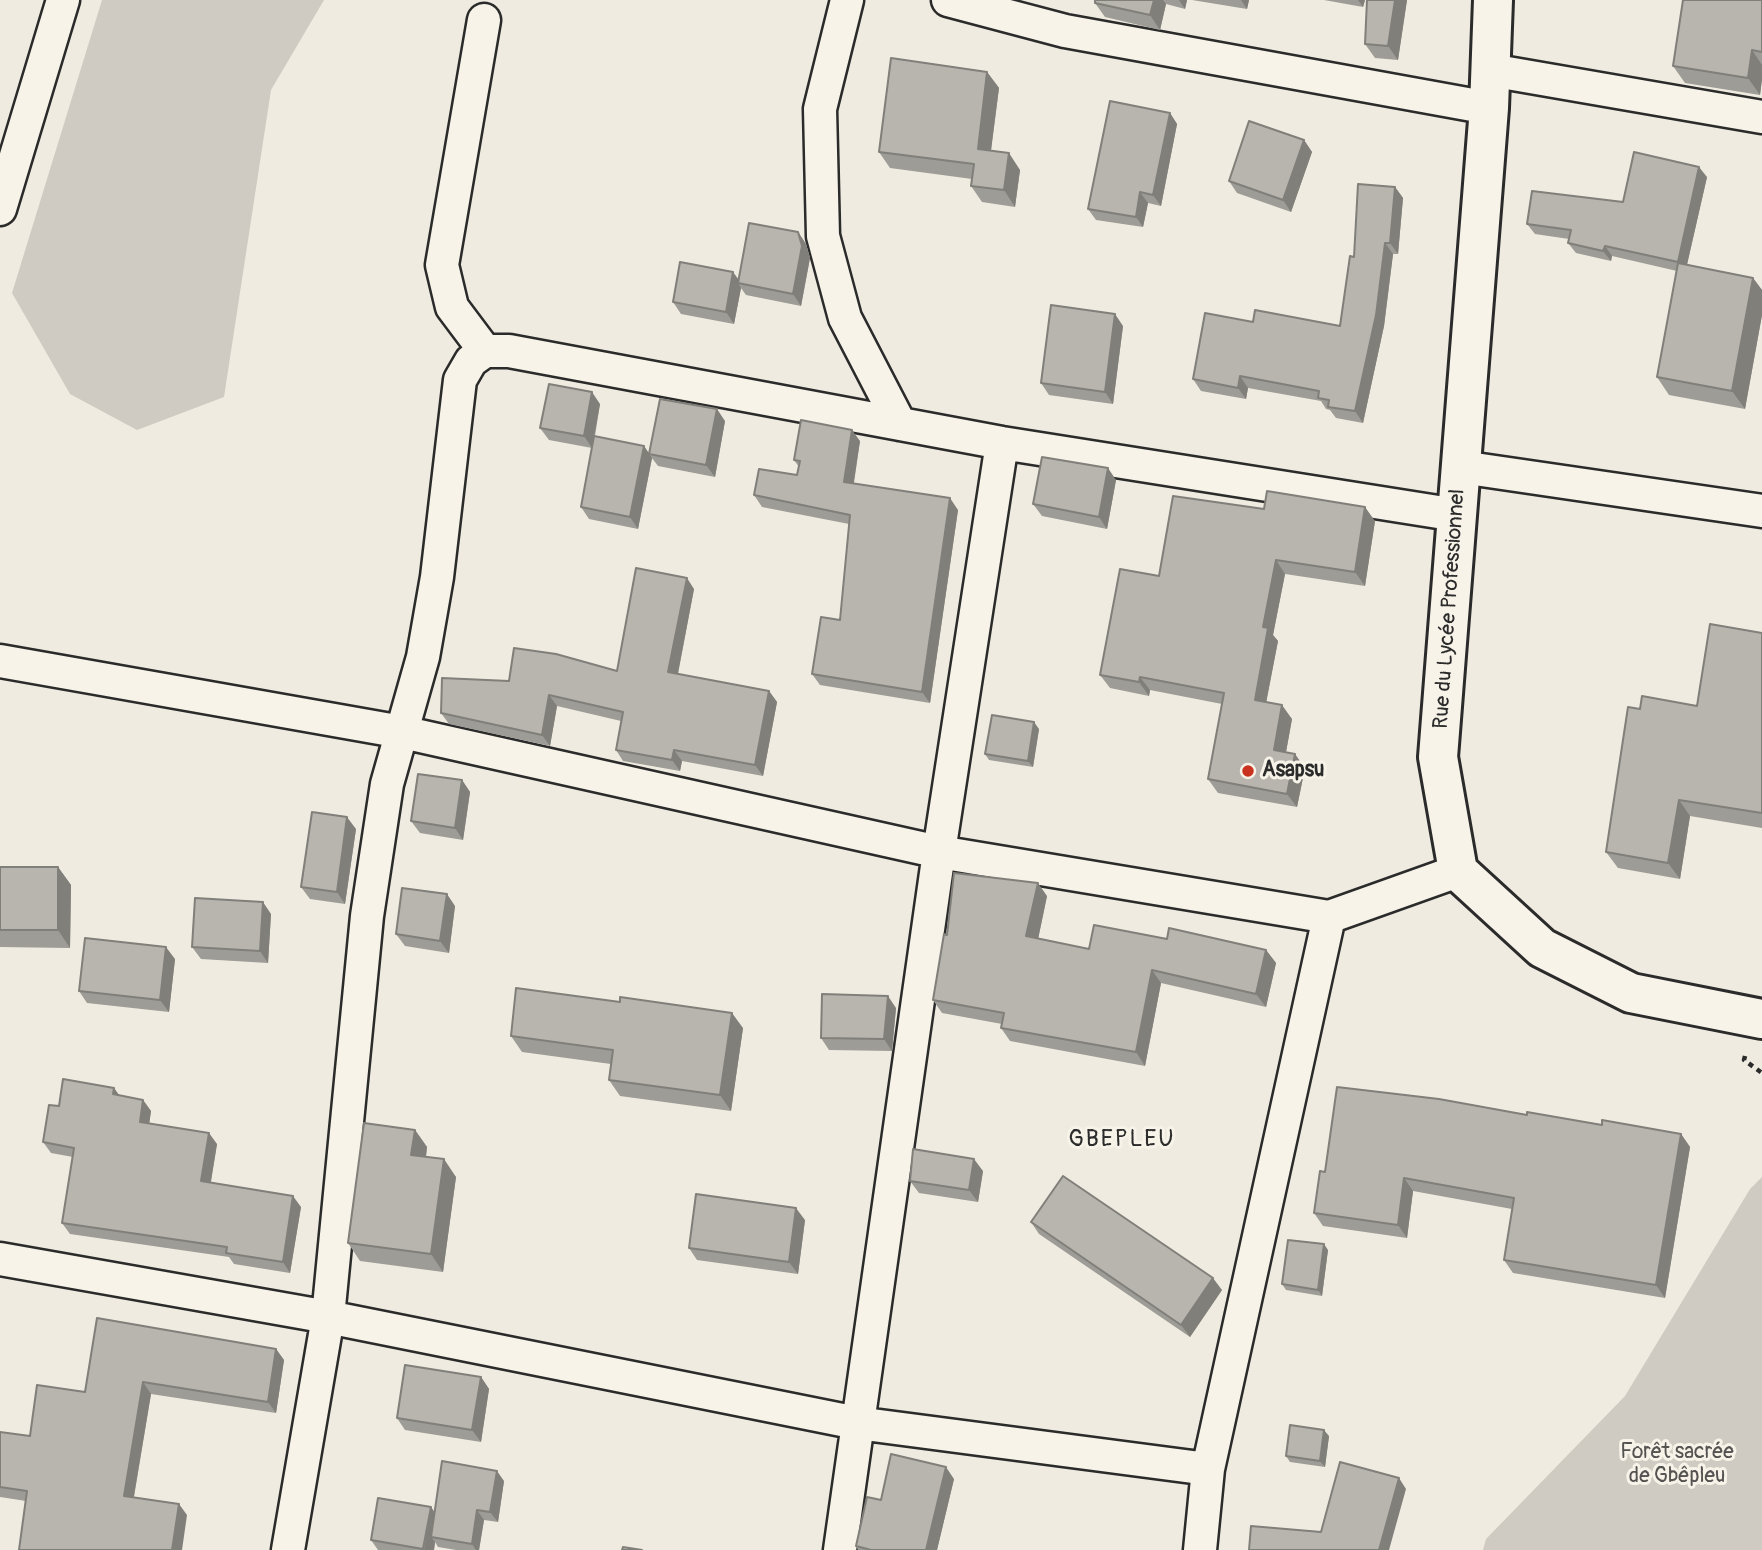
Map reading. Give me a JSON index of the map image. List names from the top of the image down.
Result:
{
  "streets": {
    "main road": ["Rue du Lycée Professionnel"]
  },
  "districts": ["GBEPLEU"],
  "parks": ["Forêt sacrée de Gbêpleu"],
  "places": ["Asapsu"]
}
